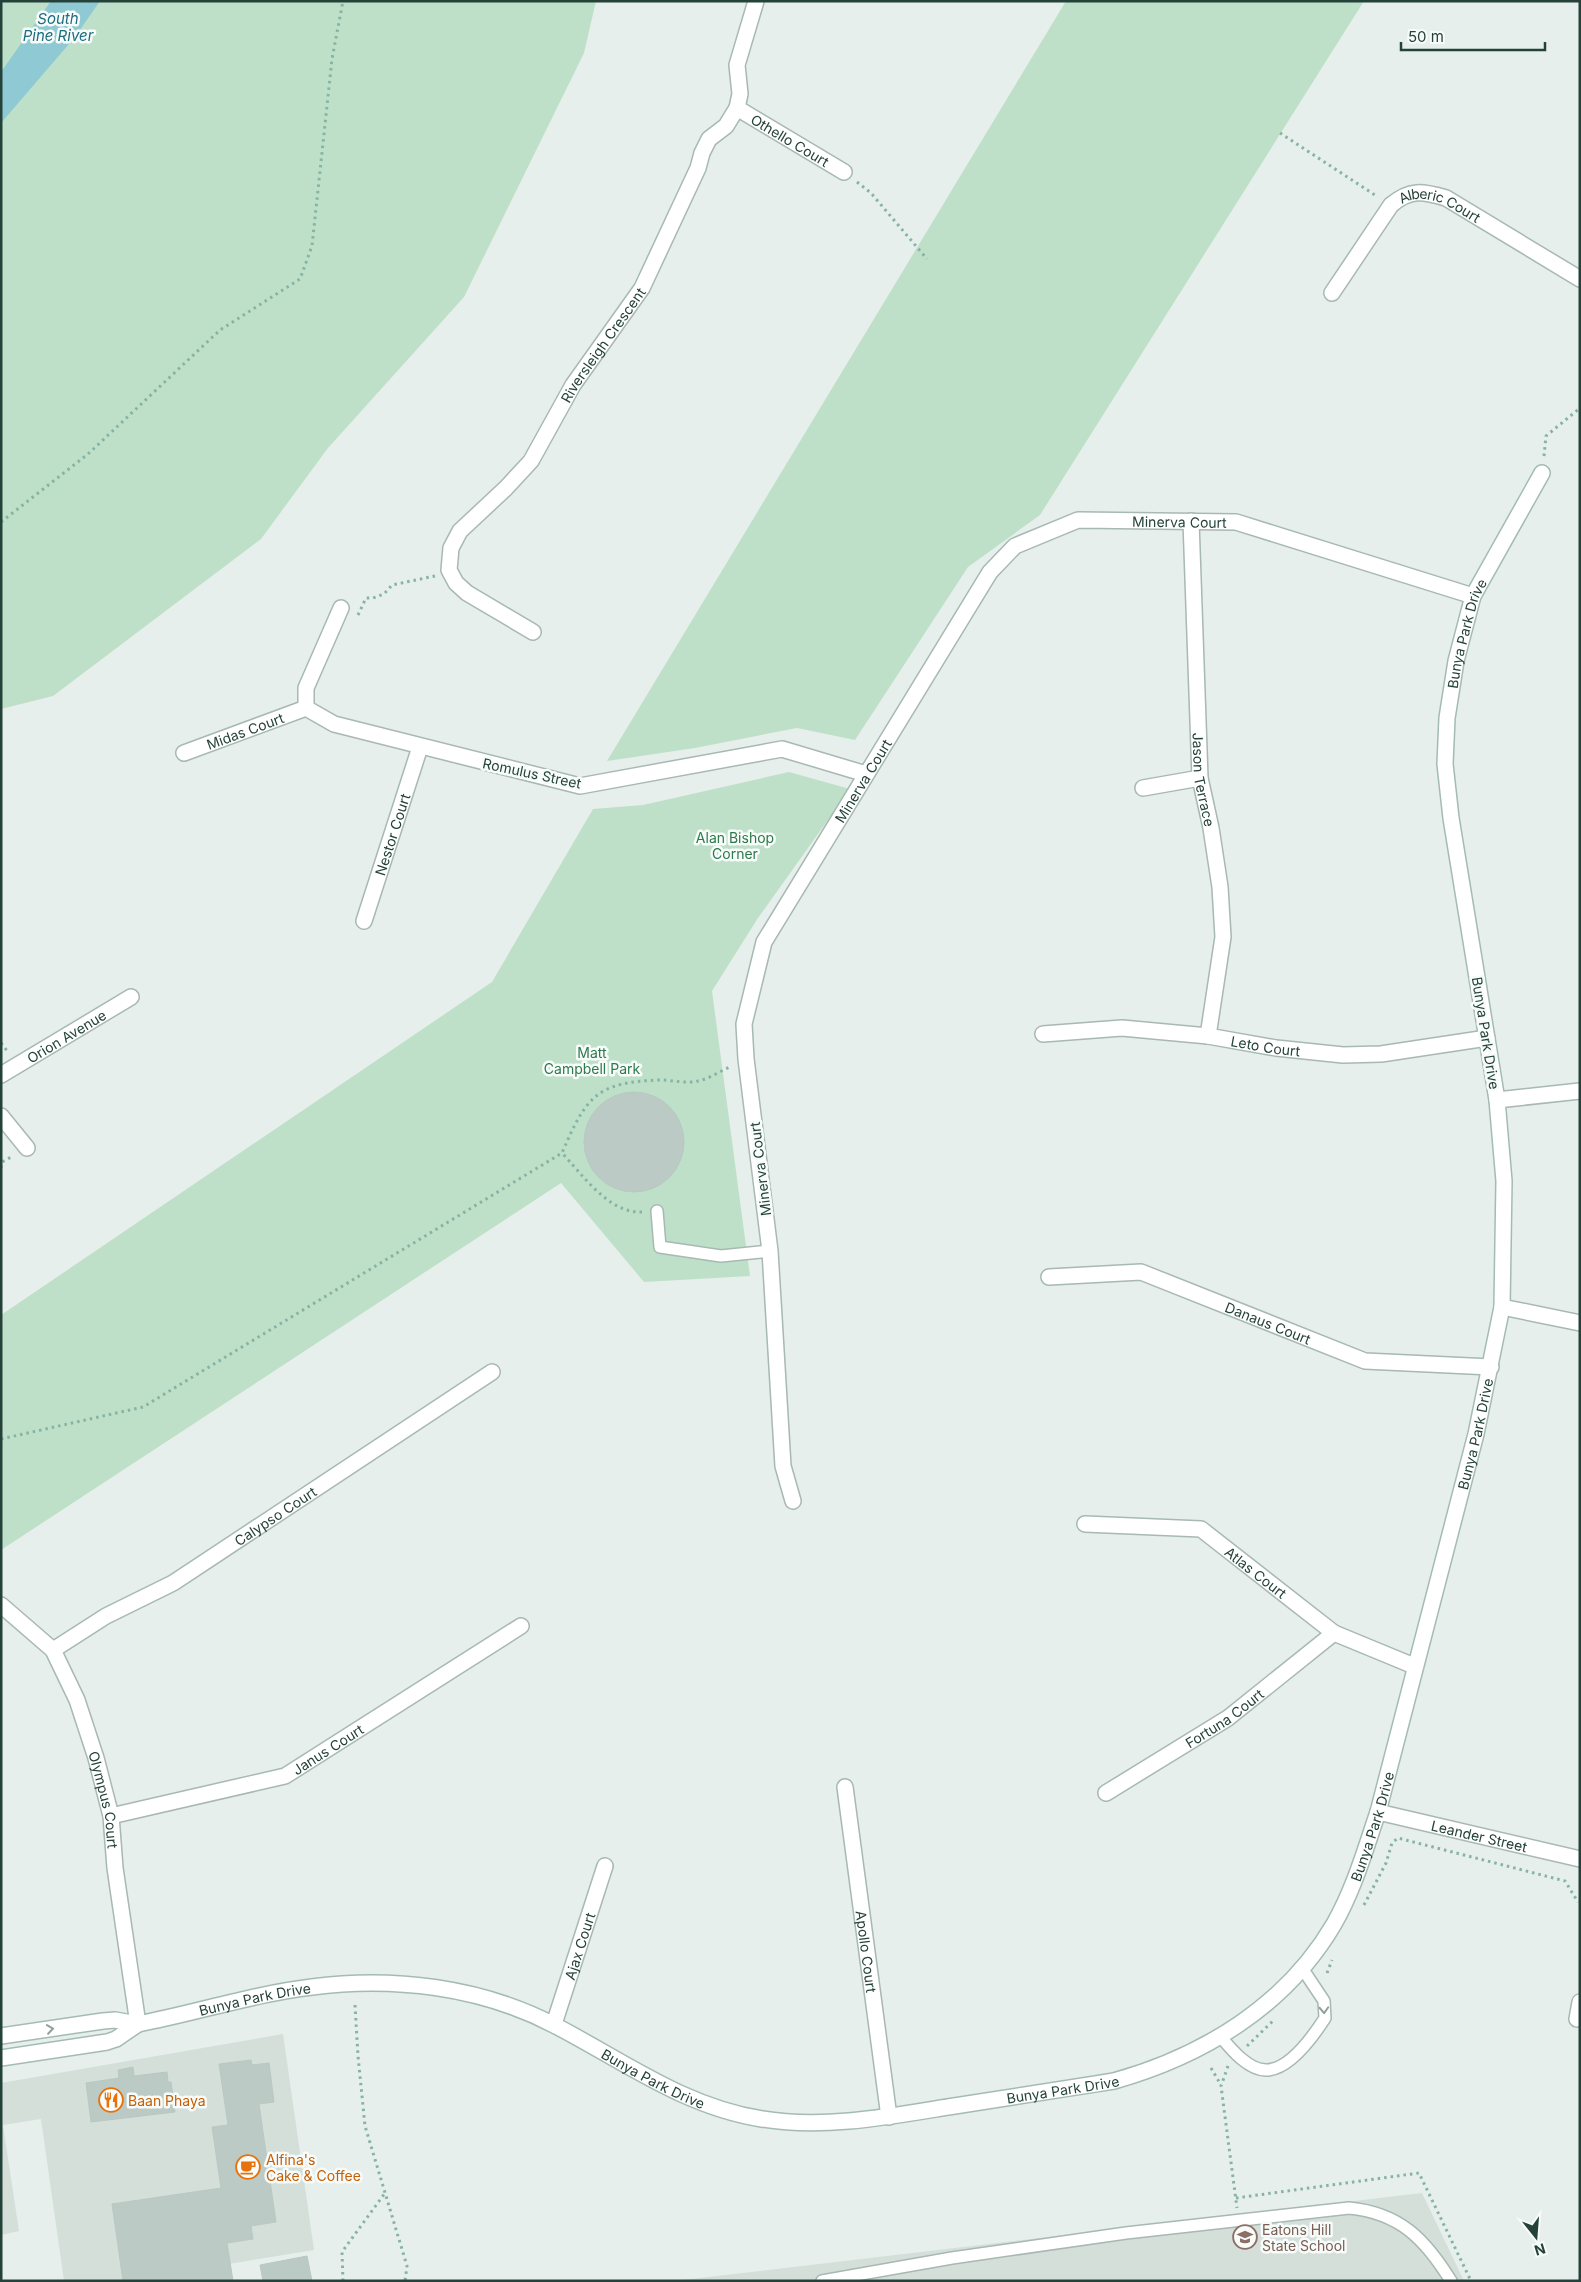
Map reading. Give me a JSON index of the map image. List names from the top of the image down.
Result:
{
  "streets": {
    "street": [
      "Othello Court",
      "Alberic Court",
      "Riversleigh Crescent",
      "Minerva Court",
      "Bunya Park Drive",
      "Midas Court",
      "Romulus Street",
      "Jason Terrace",
      "Nestor Court",
      "Orion Avenue",
      "Leto Court",
      "Danaus Court",
      "Calypso Court",
      "Atlas Court",
      "Fortuna Court",
      "Janus Court",
      "Olympus Court",
      "Leander Street",
      "Ajax Court",
      "Apollo Court"
    ]
  },
  "crossings": [
    ["Othello Court", "Riversleigh Crescent"],
    ["Minerva Court", "Bunya Park Drive"],
    ["Minerva Court", "Romulus Street"],
    ["Minerva Court", "Jason Terrace"],
    ["Bunya Park Drive", "Leto Court"],
    ["Bunya Park Drive", "Danaus Court"],
    ["Bunya Park Drive", "Atlas Court"],
    ["Bunya Park Drive", "Olympus Court"],
    ["Bunya Park Drive", "Leander Street"],
    ["Bunya Park Drive", "Ajax Court"],
    ["Bunya Park Drive", "Apollo Court"],
    ["Midas Court", "Romulus Street"],
    ["Romulus Street", "Nestor Court"],
    ["Jason Terrace", "Leto Court"],
    ["Calypso Court", "Olympus Court"],
    ["Atlas Court", "Fortuna Court"],
    ["Janus Court", "Olympus Court"]
  ],
  "water": ["South Pine River"],
  "parks": ["Alan Bishop Corner", "Matt Campbell Park"],
  "places": {
    "restaurant": ["Baan Phaya"],
    "cafe": ["Alfina's Cake & Coffee"],
    "school or university": ["Eatons Hill State School"]
  },
  "scale_bar": "50 m",
  "north": "bottom"
}
